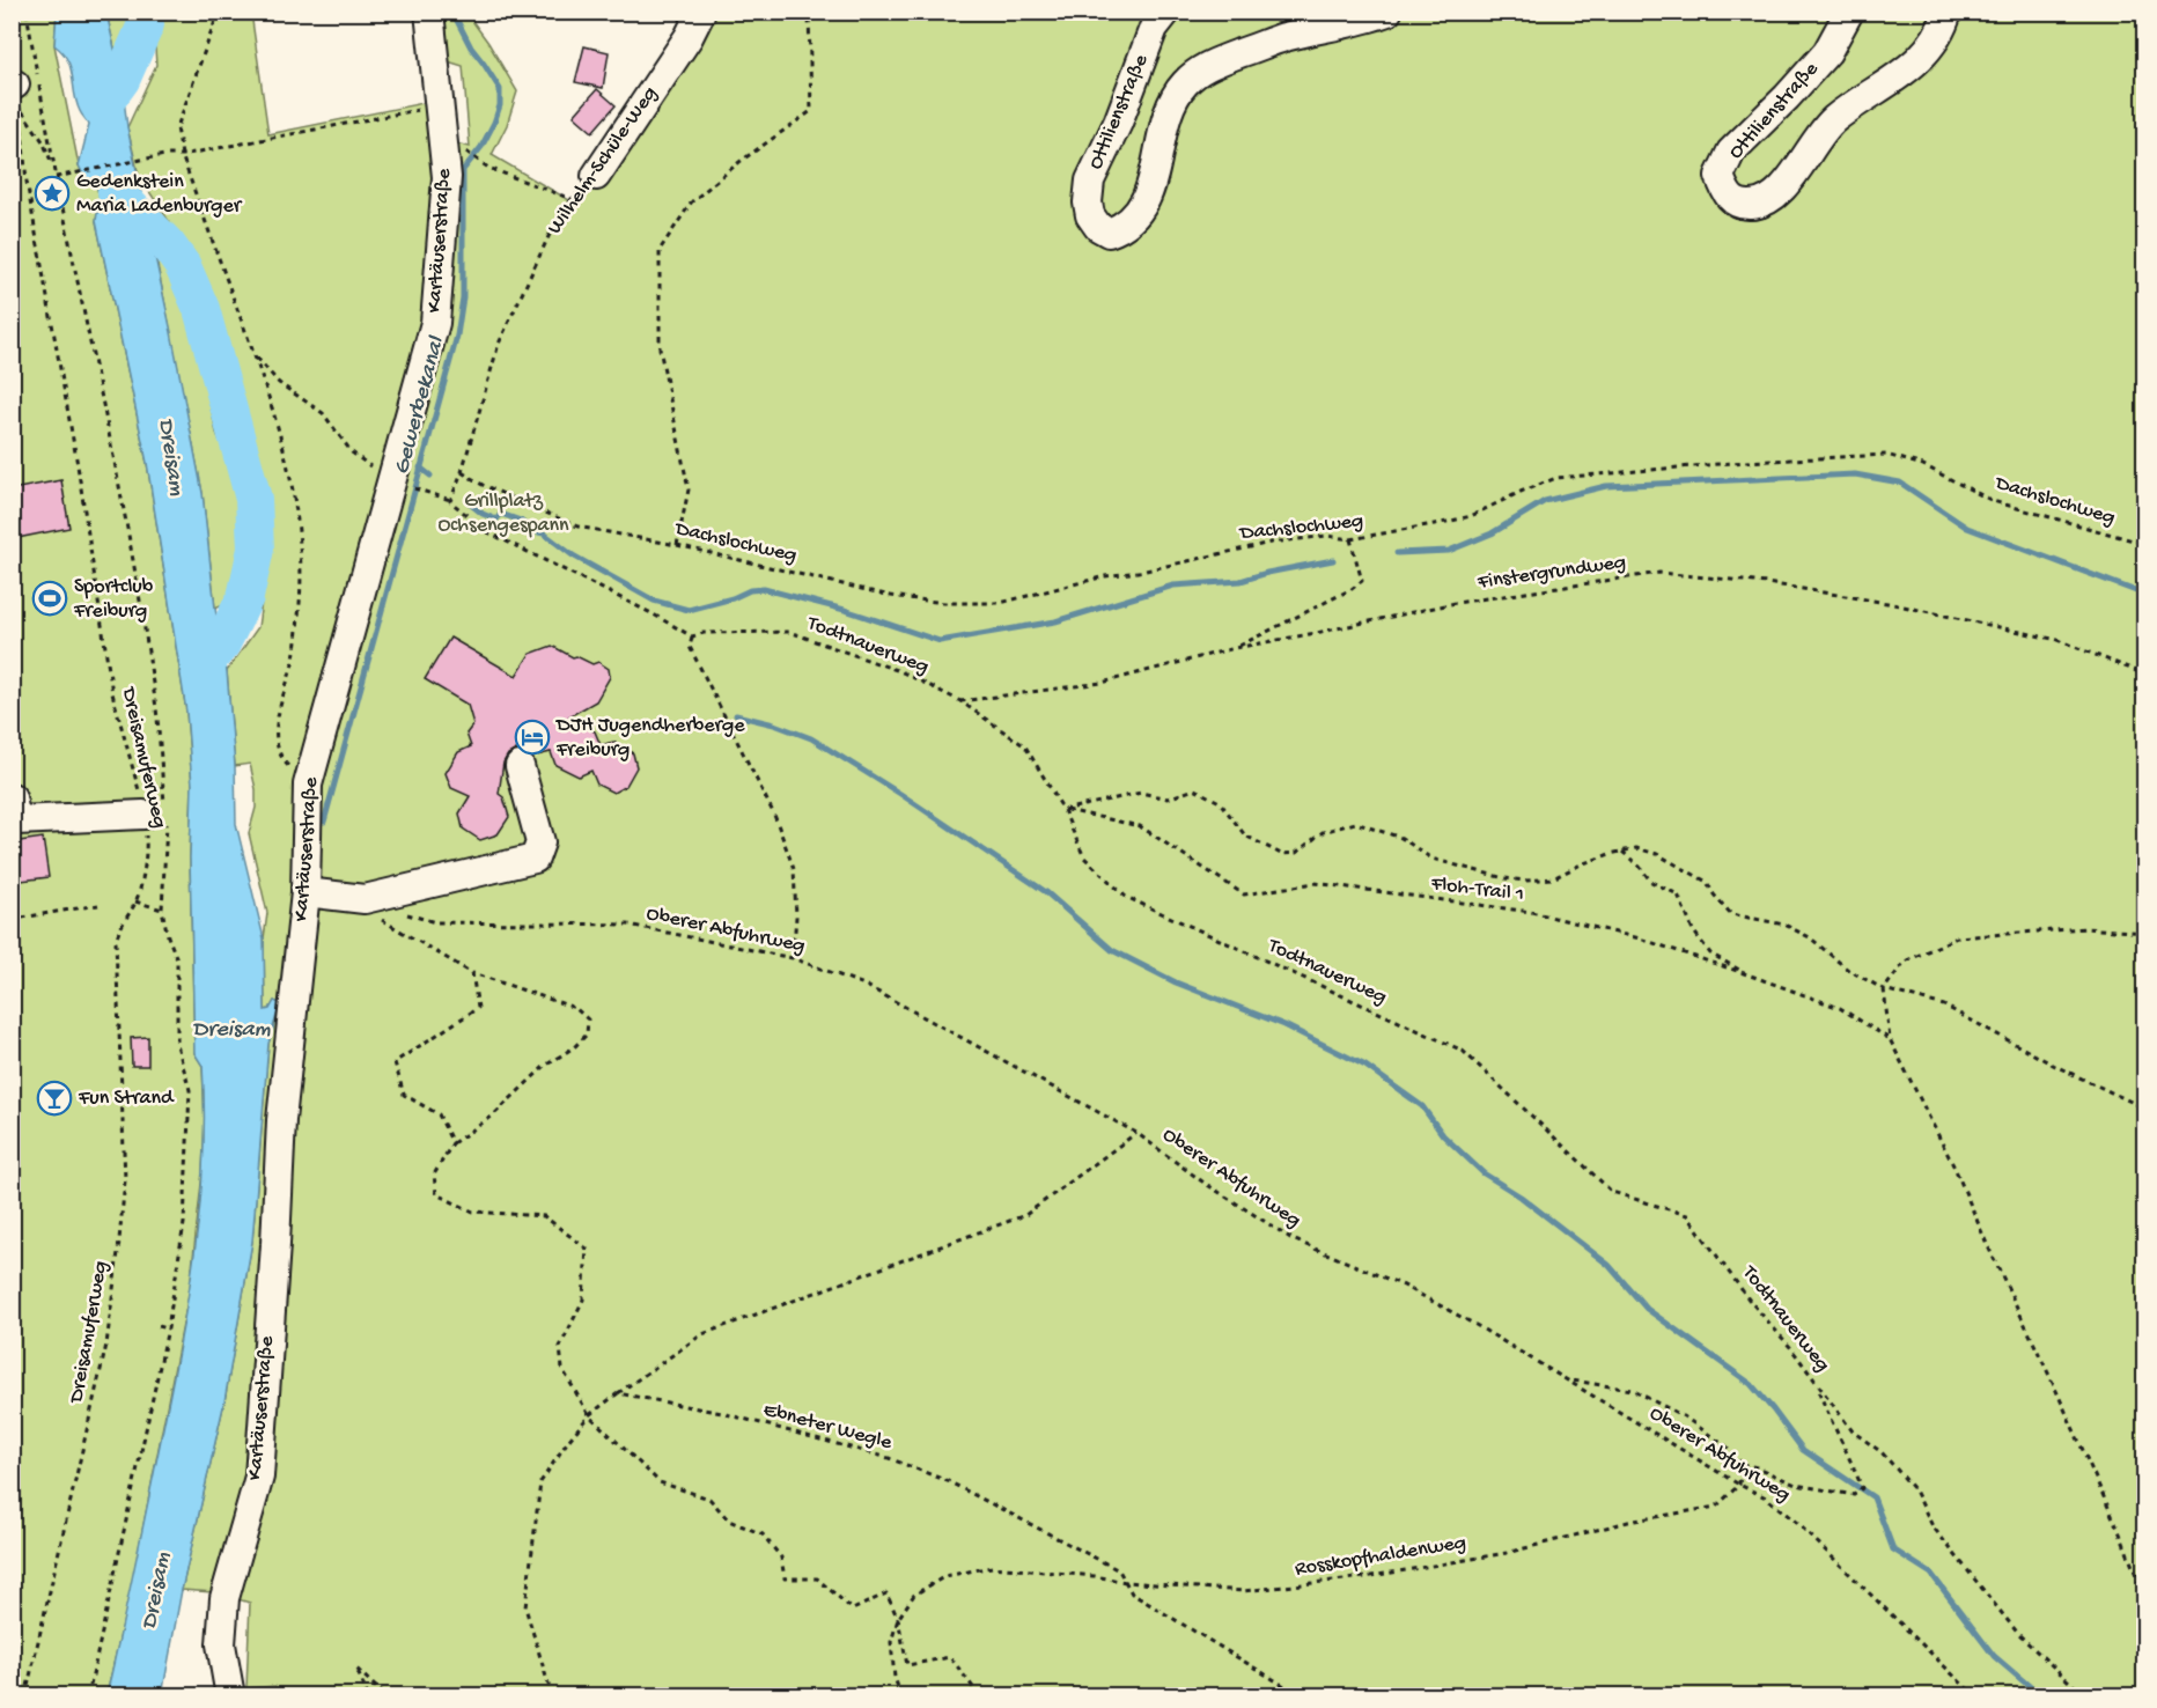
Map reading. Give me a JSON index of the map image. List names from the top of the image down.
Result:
{
  "streets": {
    "street": ["Ottilienstraße", "Wilhelm-Schüle-Weg", "Kartäuserstraße"],
    "path": [
      "Dachslochweg",
      "Finstergrundweg",
      "Todtnauerweg",
      "Dreisamuferweg",
      "Floh-Trail 1",
      "Oberer Abfuhrweg",
      "Ebneter Wegle",
      "Rosskopfhaldenweg"
    ]
  },
  "crossings": [
    ["Wilhelm-Schüle-Weg", "Dachslochweg"],
    ["Finstergrundweg", "Todtnauerweg"],
    ["Todtnauerweg", "Floh-Trail 1"],
    ["Oberer Abfuhrweg", "Rosskopfhaldenweg"],
    ["Ebneter Wegle", "Rosskopfhaldenweg"]
  ],
  "water": ["Gewerbekanal", "Dreisam"],
  "parks": ["Grillplatz Ochsengespann"],
  "places": {
    "place": ["Gedenkstein Maria Ladenburger"],
    "sports": ["Sportclub Freiburg"],
    "hotel": ["DJH Jugendherberge Freiburg"],
    "bar": ["Fun Strand"]
  }
}
